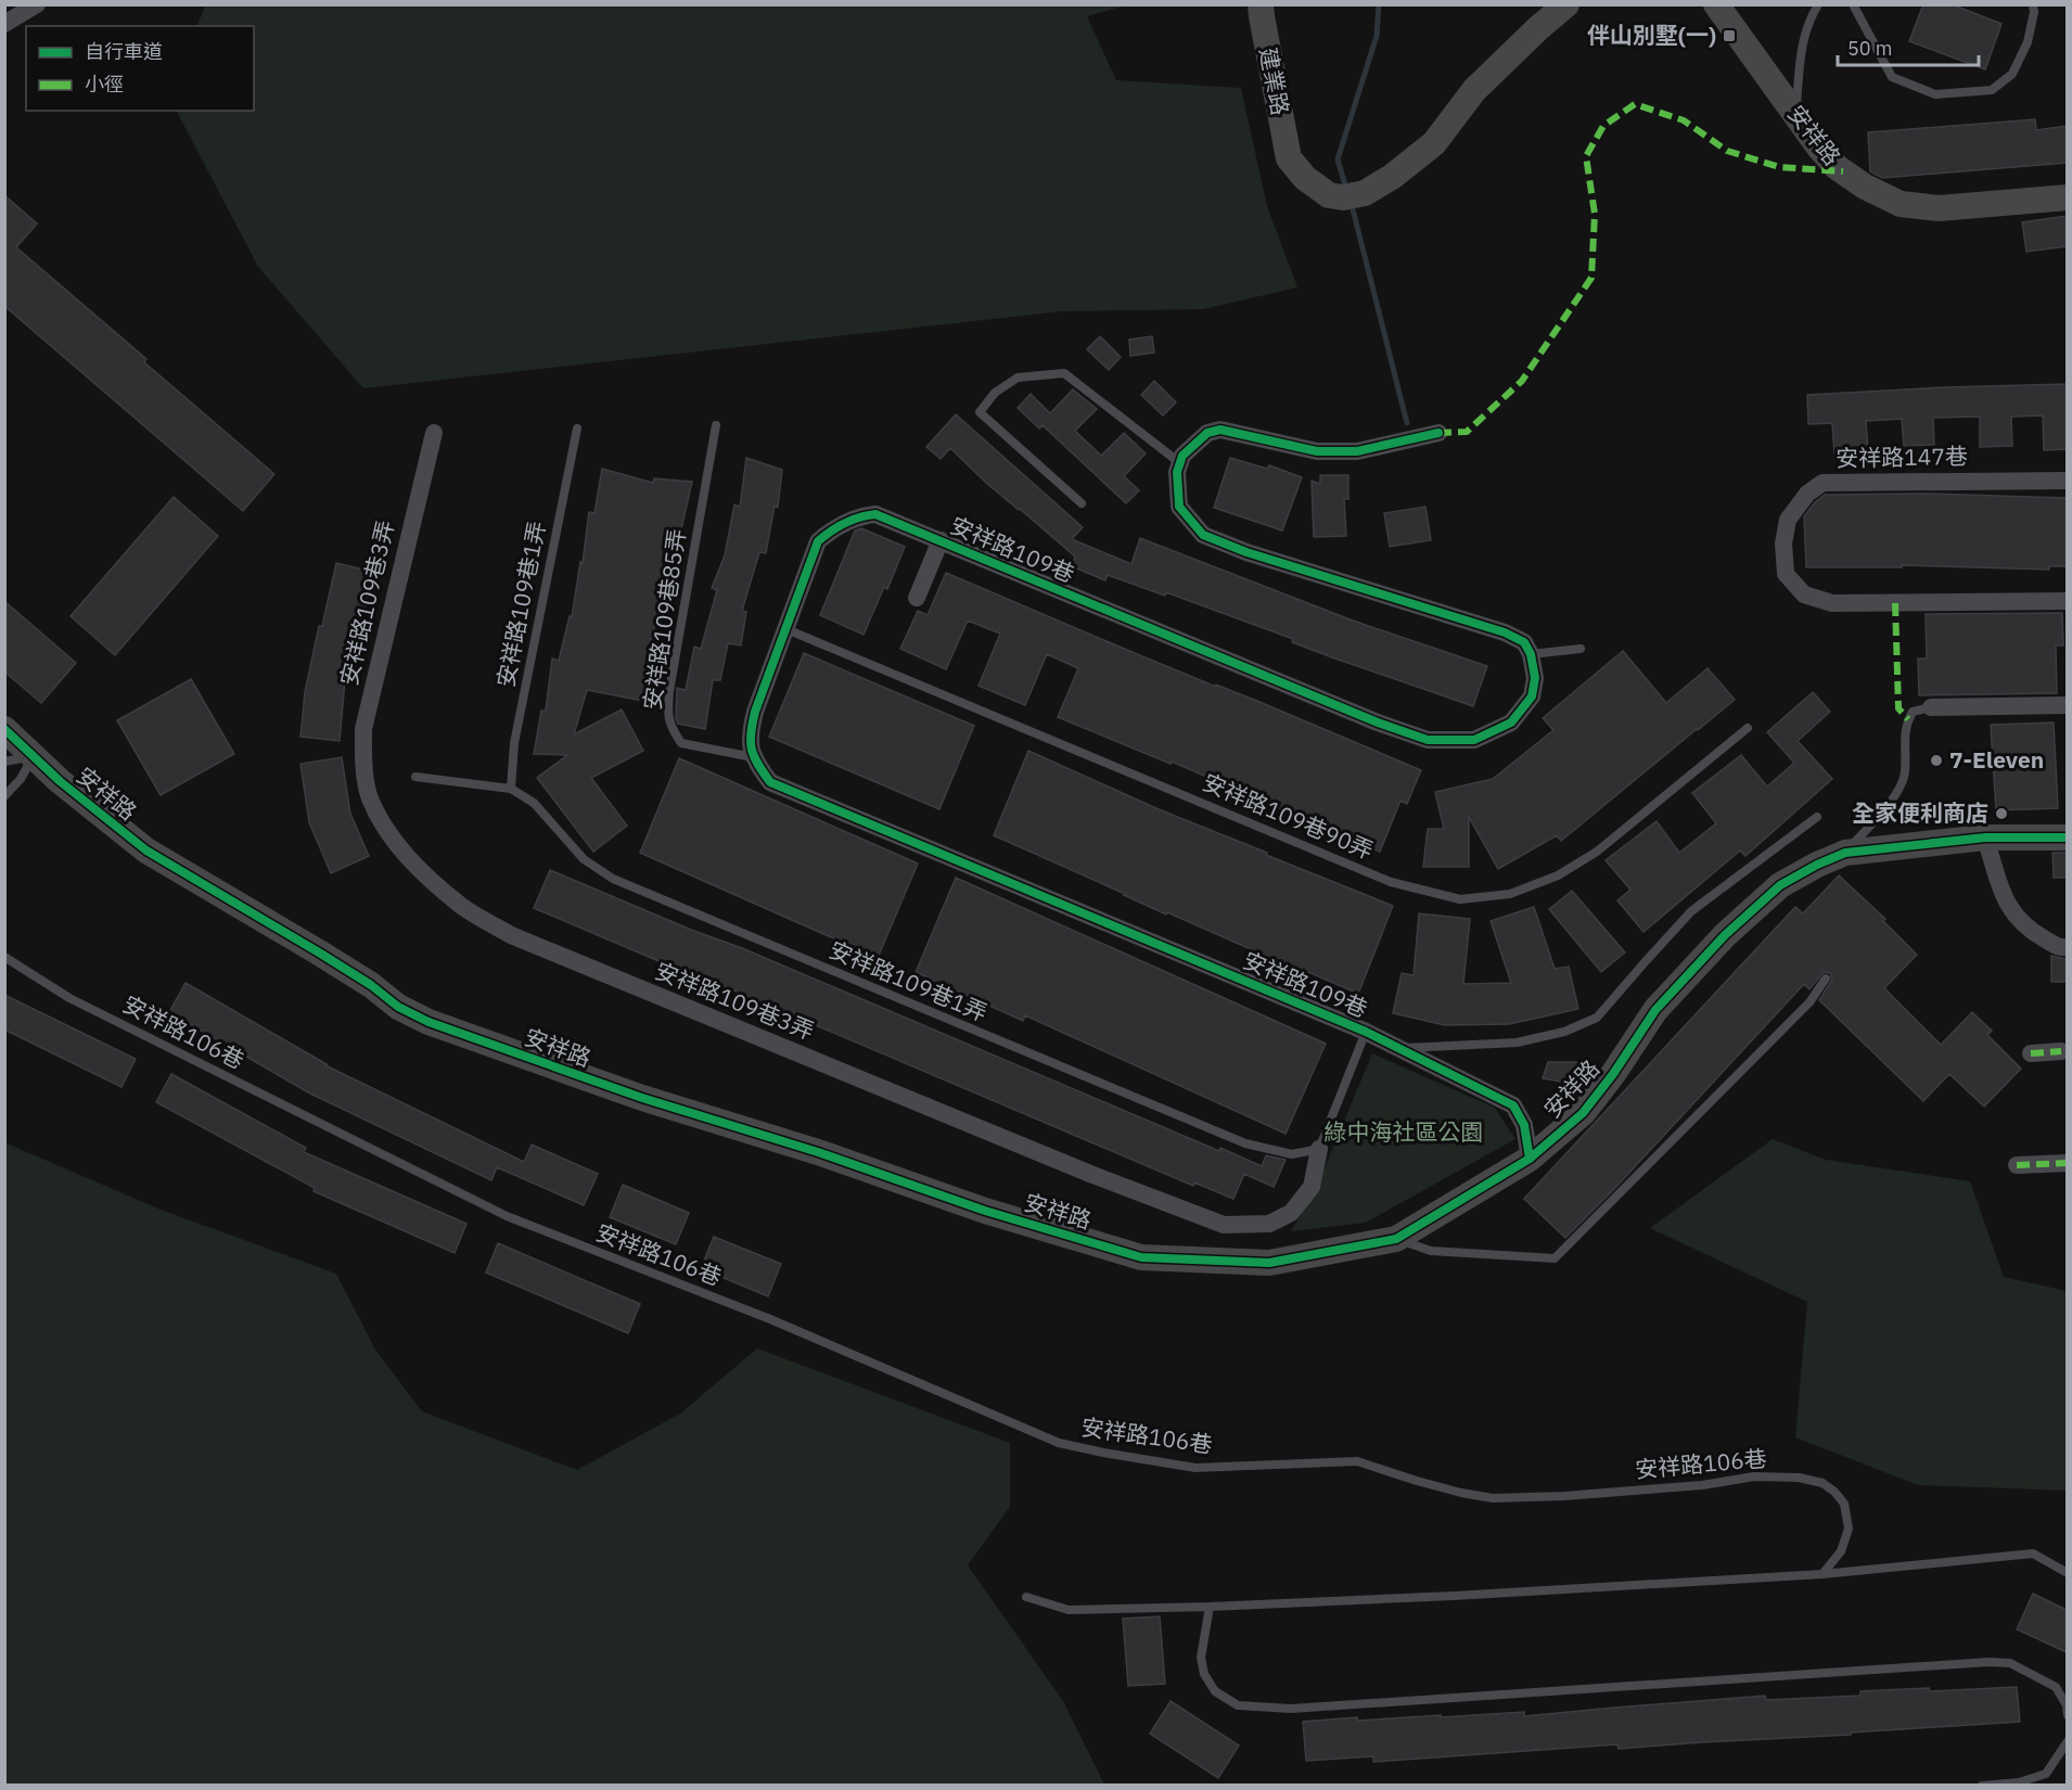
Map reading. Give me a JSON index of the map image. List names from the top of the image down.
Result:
{
  "streets": {
    "street": [
      "建業路",
      "安祥路",
      "安祥路147巷",
      "安祥路109巷",
      "安祥路109巷3弄"
    ],
    "lane": [
      "安祥路109巷1弄",
      "安祥路109巷85弄",
      "安祥路109巷90弄",
      "安祥路106巷"
    ]
  },
  "crossings": [
    ["安祥路", "安祥路109巷"],
    ["安祥路109巷", "安祥路109巷3弄"],
    ["安祥路109巷", "安祥路109巷85弄"],
    ["安祥路109巷", "安祥路109巷90弄"],
    ["安祥路109巷3弄", "安祥路109巷1弄"]
  ],
  "parks": ["綠中海社區公園"],
  "places": {
    "transit": ["伴山別墅(一)"],
    "other": ["7-Eleven", "全家便利商店"]
  },
  "legend": ["自行車道", "小徑"],
  "scale_bar": "50 m"
}
